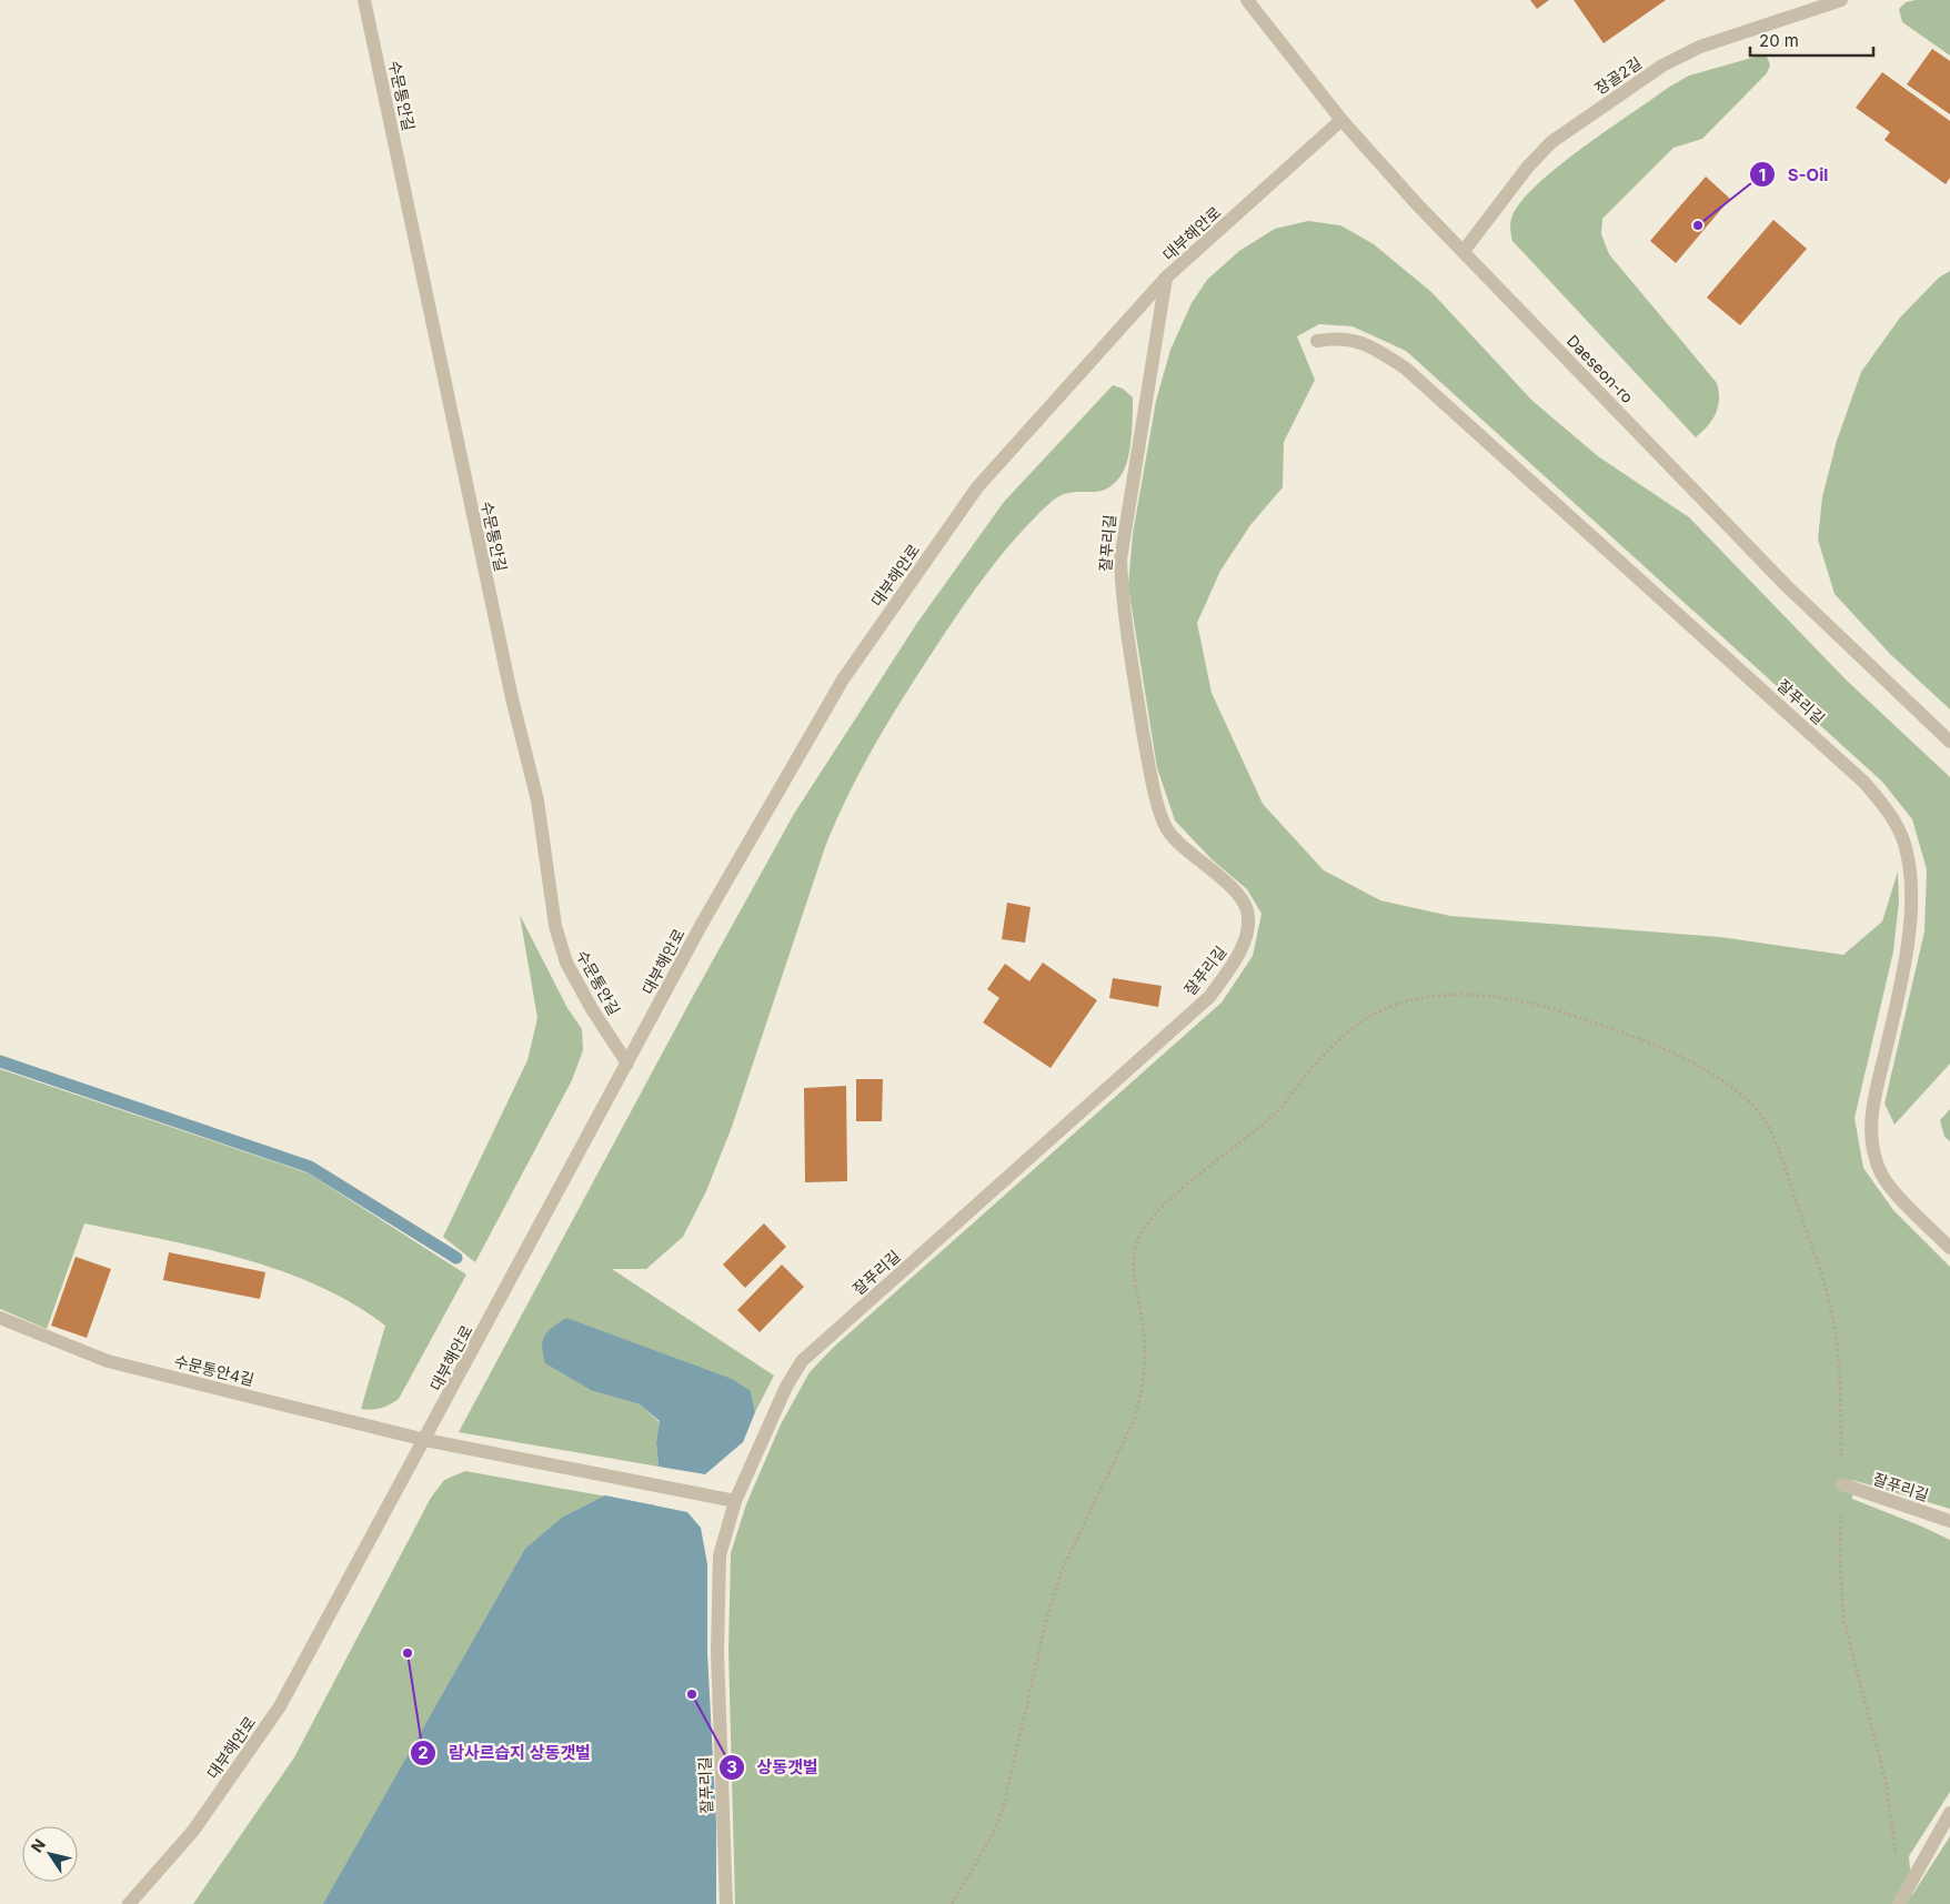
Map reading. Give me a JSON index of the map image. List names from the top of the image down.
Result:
{
  "streets": {
    "street": [
      "장골2길",
      "수문통안길",
      "대부해안로",
      "Daeseon-ro",
      "잘푸리길",
      "수문통안4길"
    ]
  },
  "crossings": [
    ["장골2길", "Daeseon-ro"],
    ["수문통안길", "대부해안로"],
    ["대부해안로", "Daeseon-ro"],
    ["대부해안로", "잘푸리길"],
    ["대부해안로", "수문통안4길"]
  ],
  "places": ["S-Oil", "람사르습지 상동갯벌", "상동갯벌"],
  "scale_bar": "20 m",
  "north": "top left"
}
